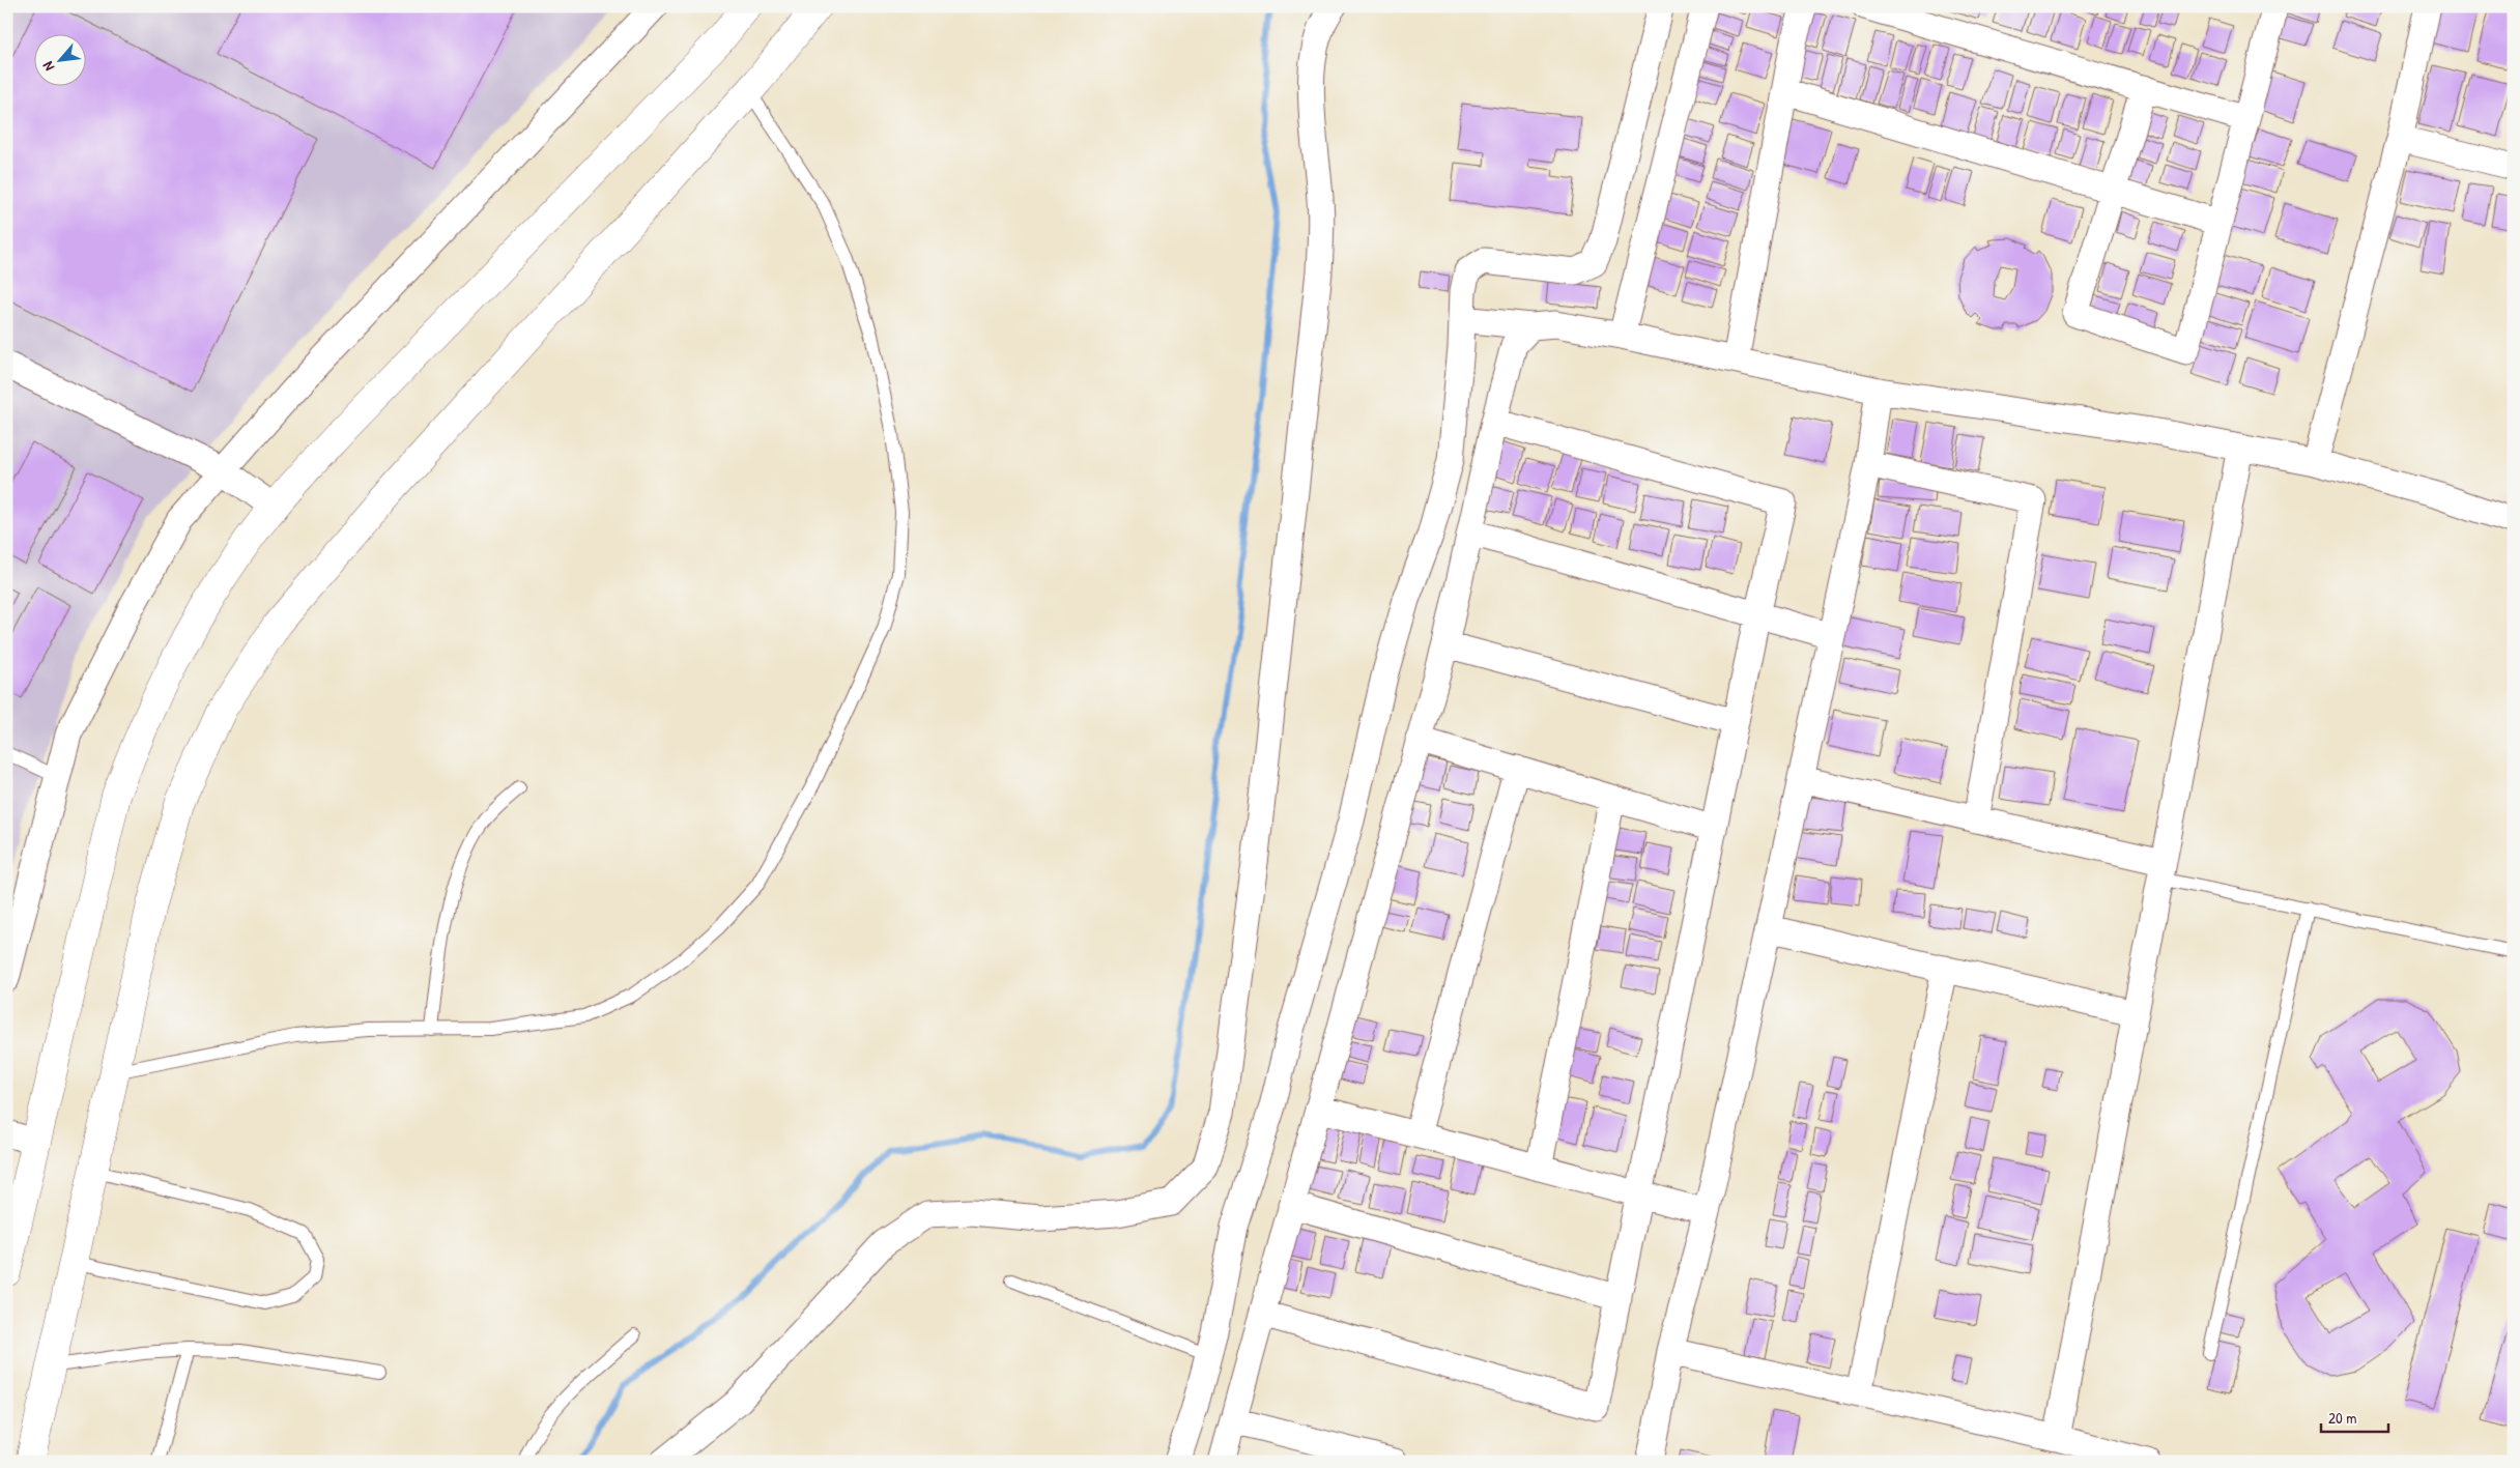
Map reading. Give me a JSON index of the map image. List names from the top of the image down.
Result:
{
  "scale_bar": "20 m",
  "north": "bottom left"
}
